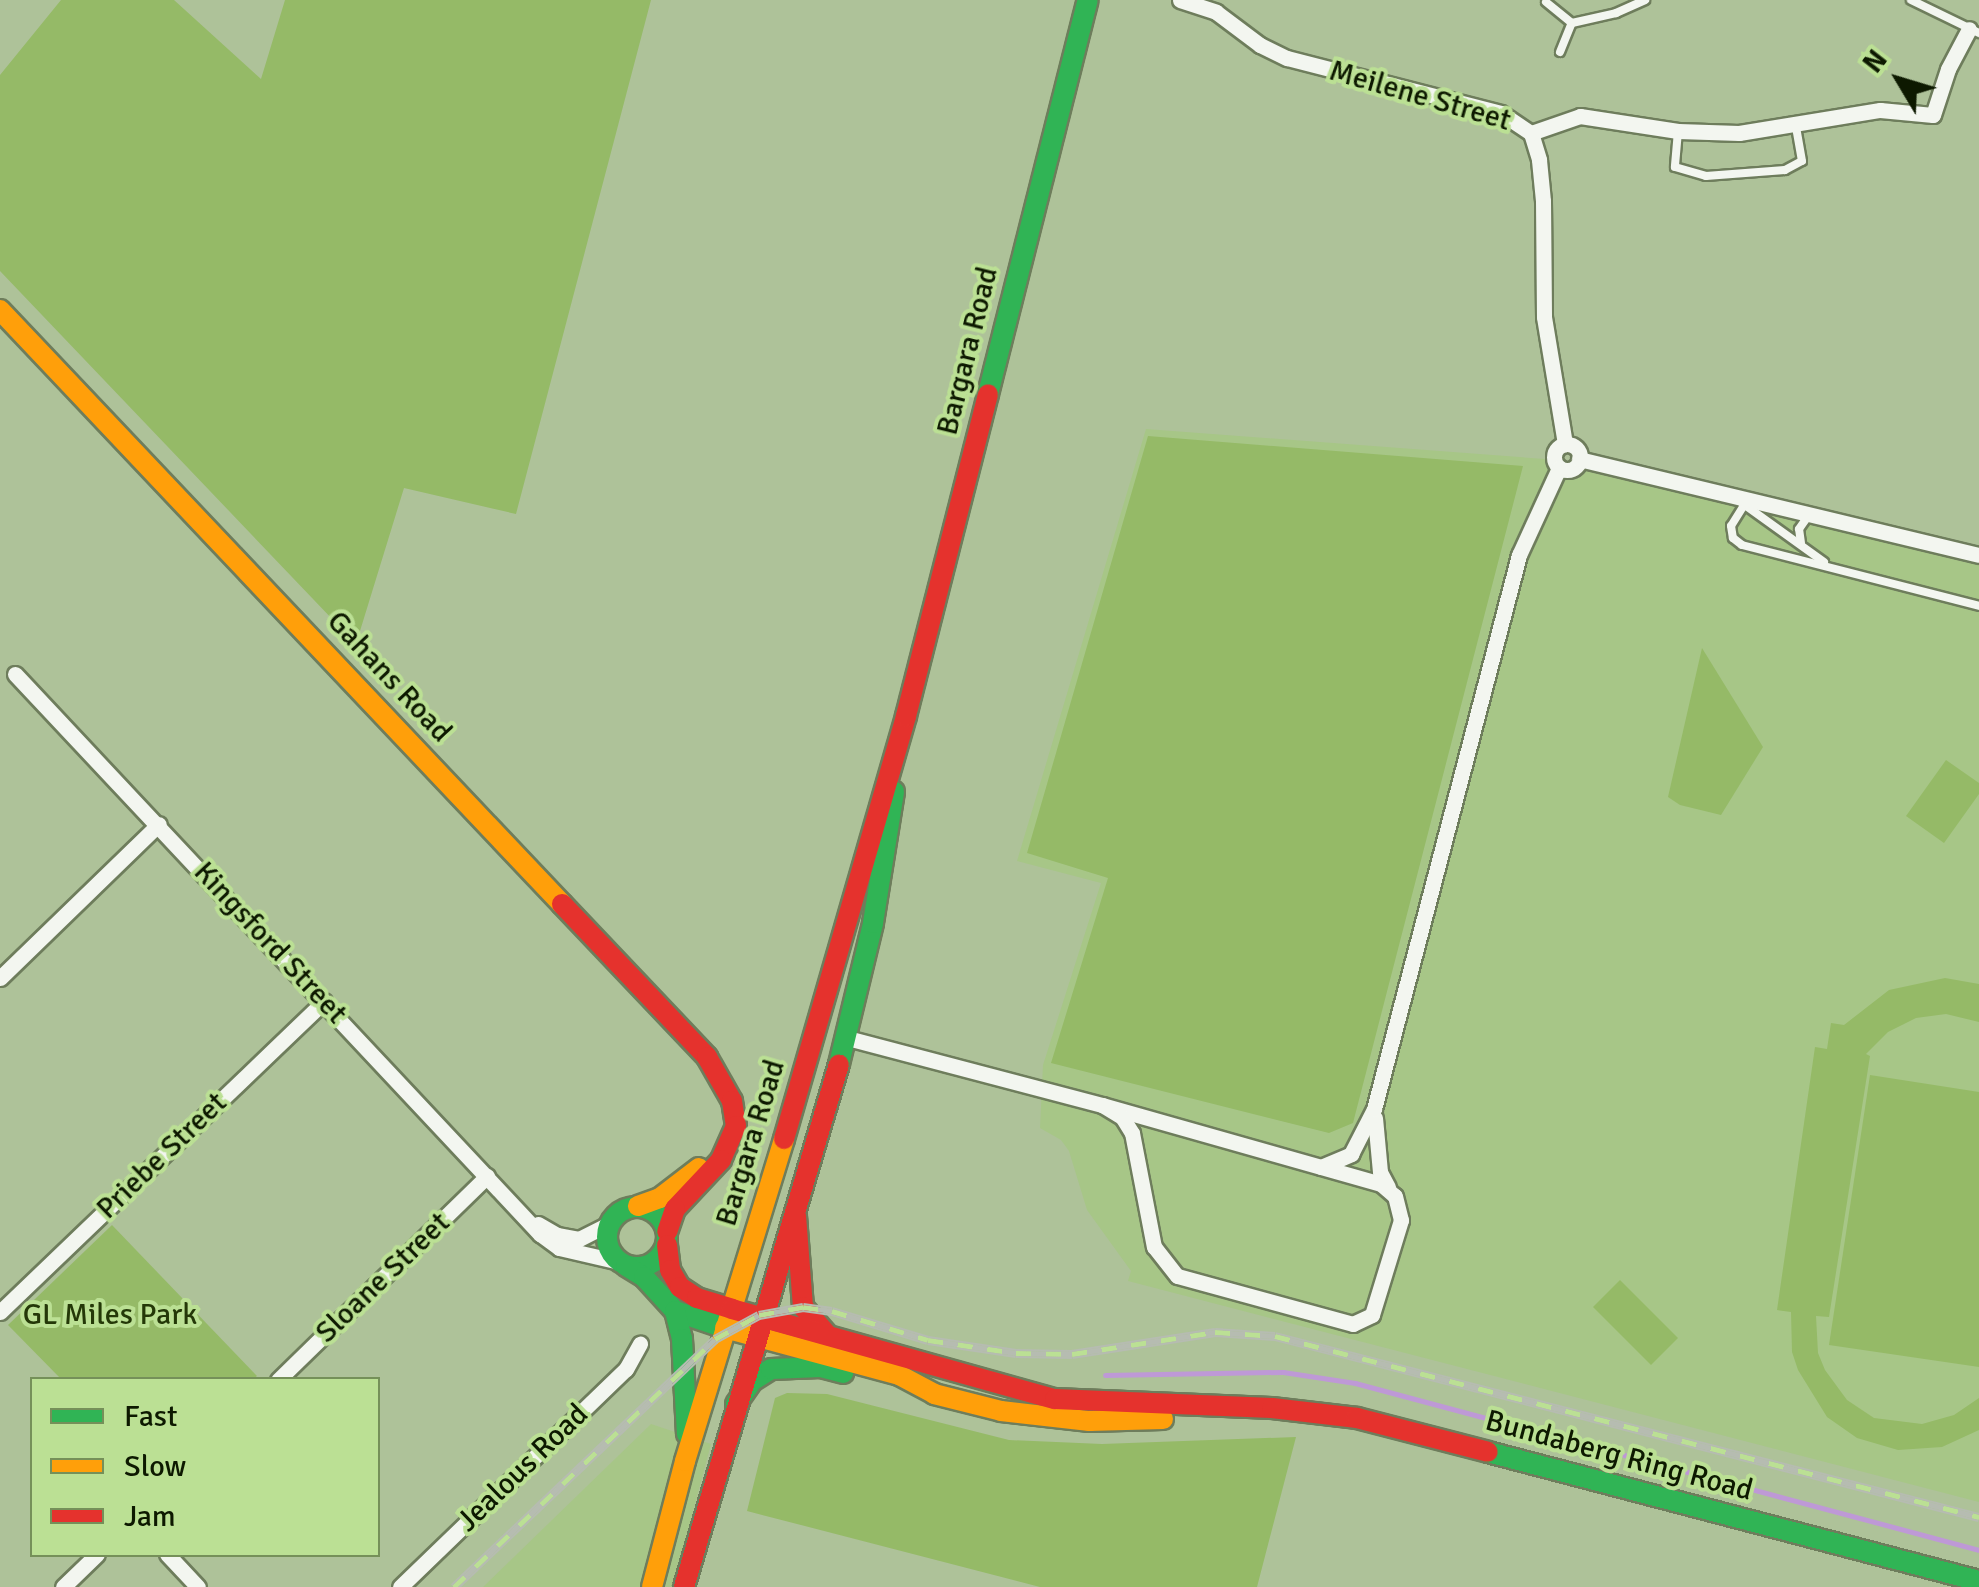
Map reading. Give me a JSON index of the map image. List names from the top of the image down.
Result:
{
  "streets": {
    "main road": ["Bargara Road", "Gahans Road", "Bundaberg Ring Road"],
    "street": [
      "Meilene Street",
      "Kingsford Street",
      "Priebe Street",
      "Sloane Street",
      "Jealous Road"
    ]
  },
  "crossings": [
    ["Bargara Road", "Bundaberg Ring Road"],
    ["Gahans Road", "Kingsford Street"],
    ["Kingsford Street", "Priebe Street"],
    ["Kingsford Street", "Sloane Street"]
  ],
  "parks": ["GL Miles Park"],
  "legend": ["Fast", "Slow", "Jam"],
  "north": "top left"
}
